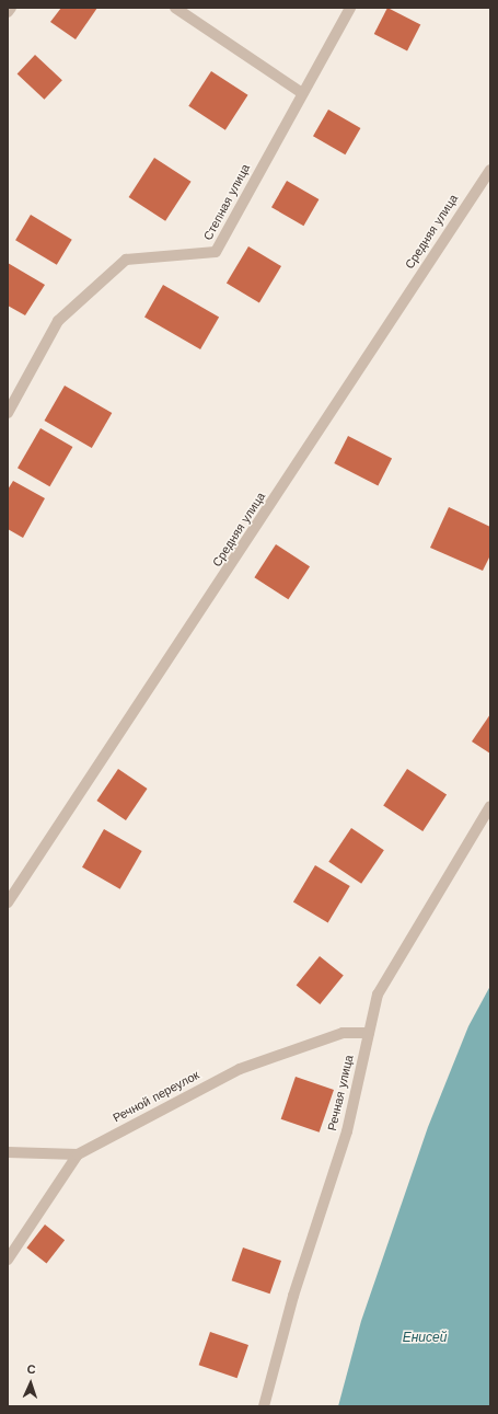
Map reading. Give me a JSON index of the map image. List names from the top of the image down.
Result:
{
  "streets": {
    "street": [
      "Степная улица",
      "Средняя улица",
      "Речная улица",
      "Речной переулок"
    ]
  },
  "crossings": [
    ["Речная улица", "Речной переулок"]
  ],
  "water": ["Енисей"],
  "north": "top"
}
